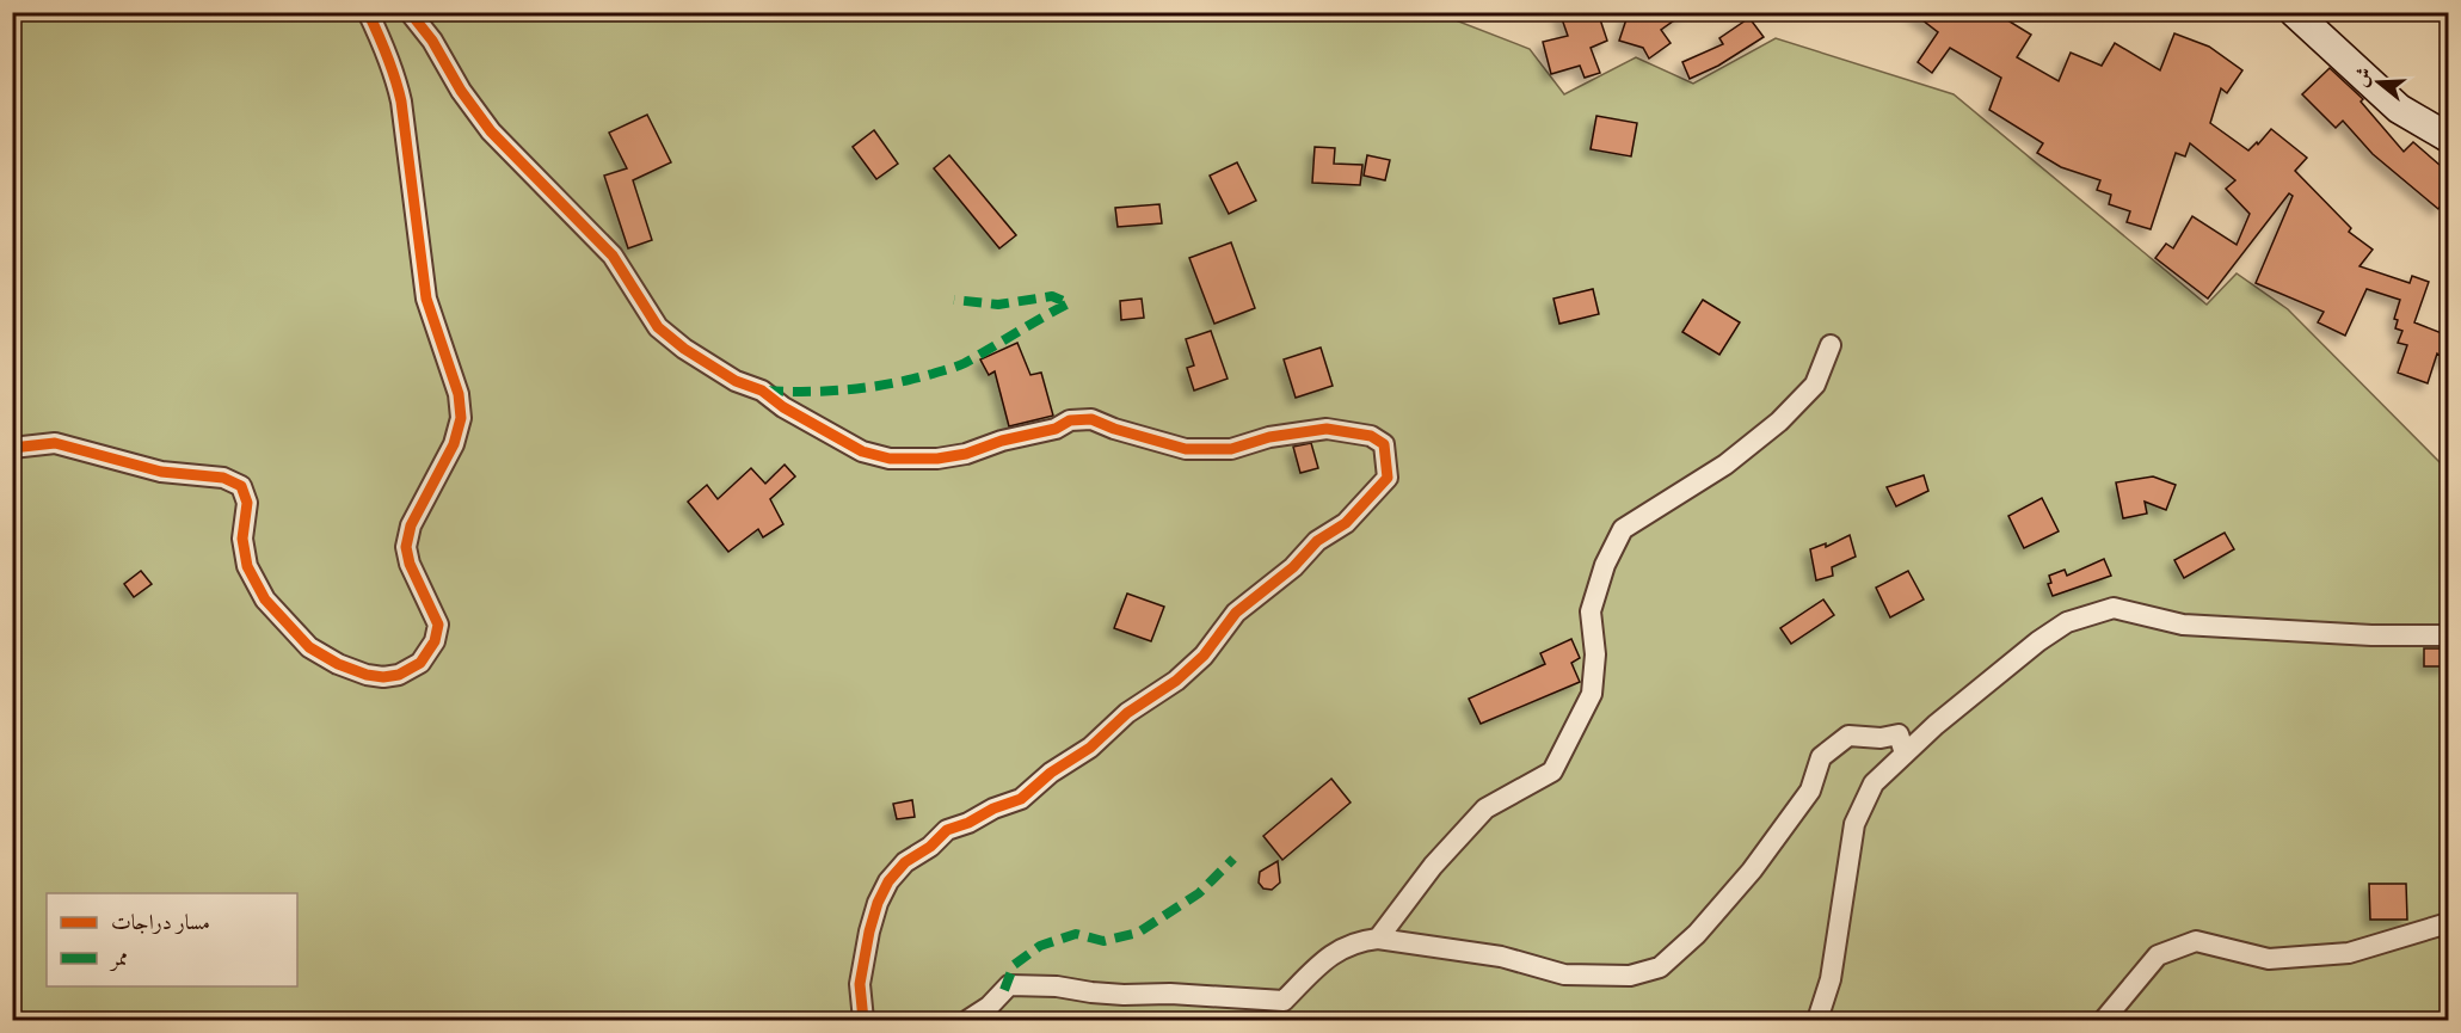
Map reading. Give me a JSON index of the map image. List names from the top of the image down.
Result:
{
  "legend": ["مسار دراجات", "ممر"],
  "north": "left"
}
